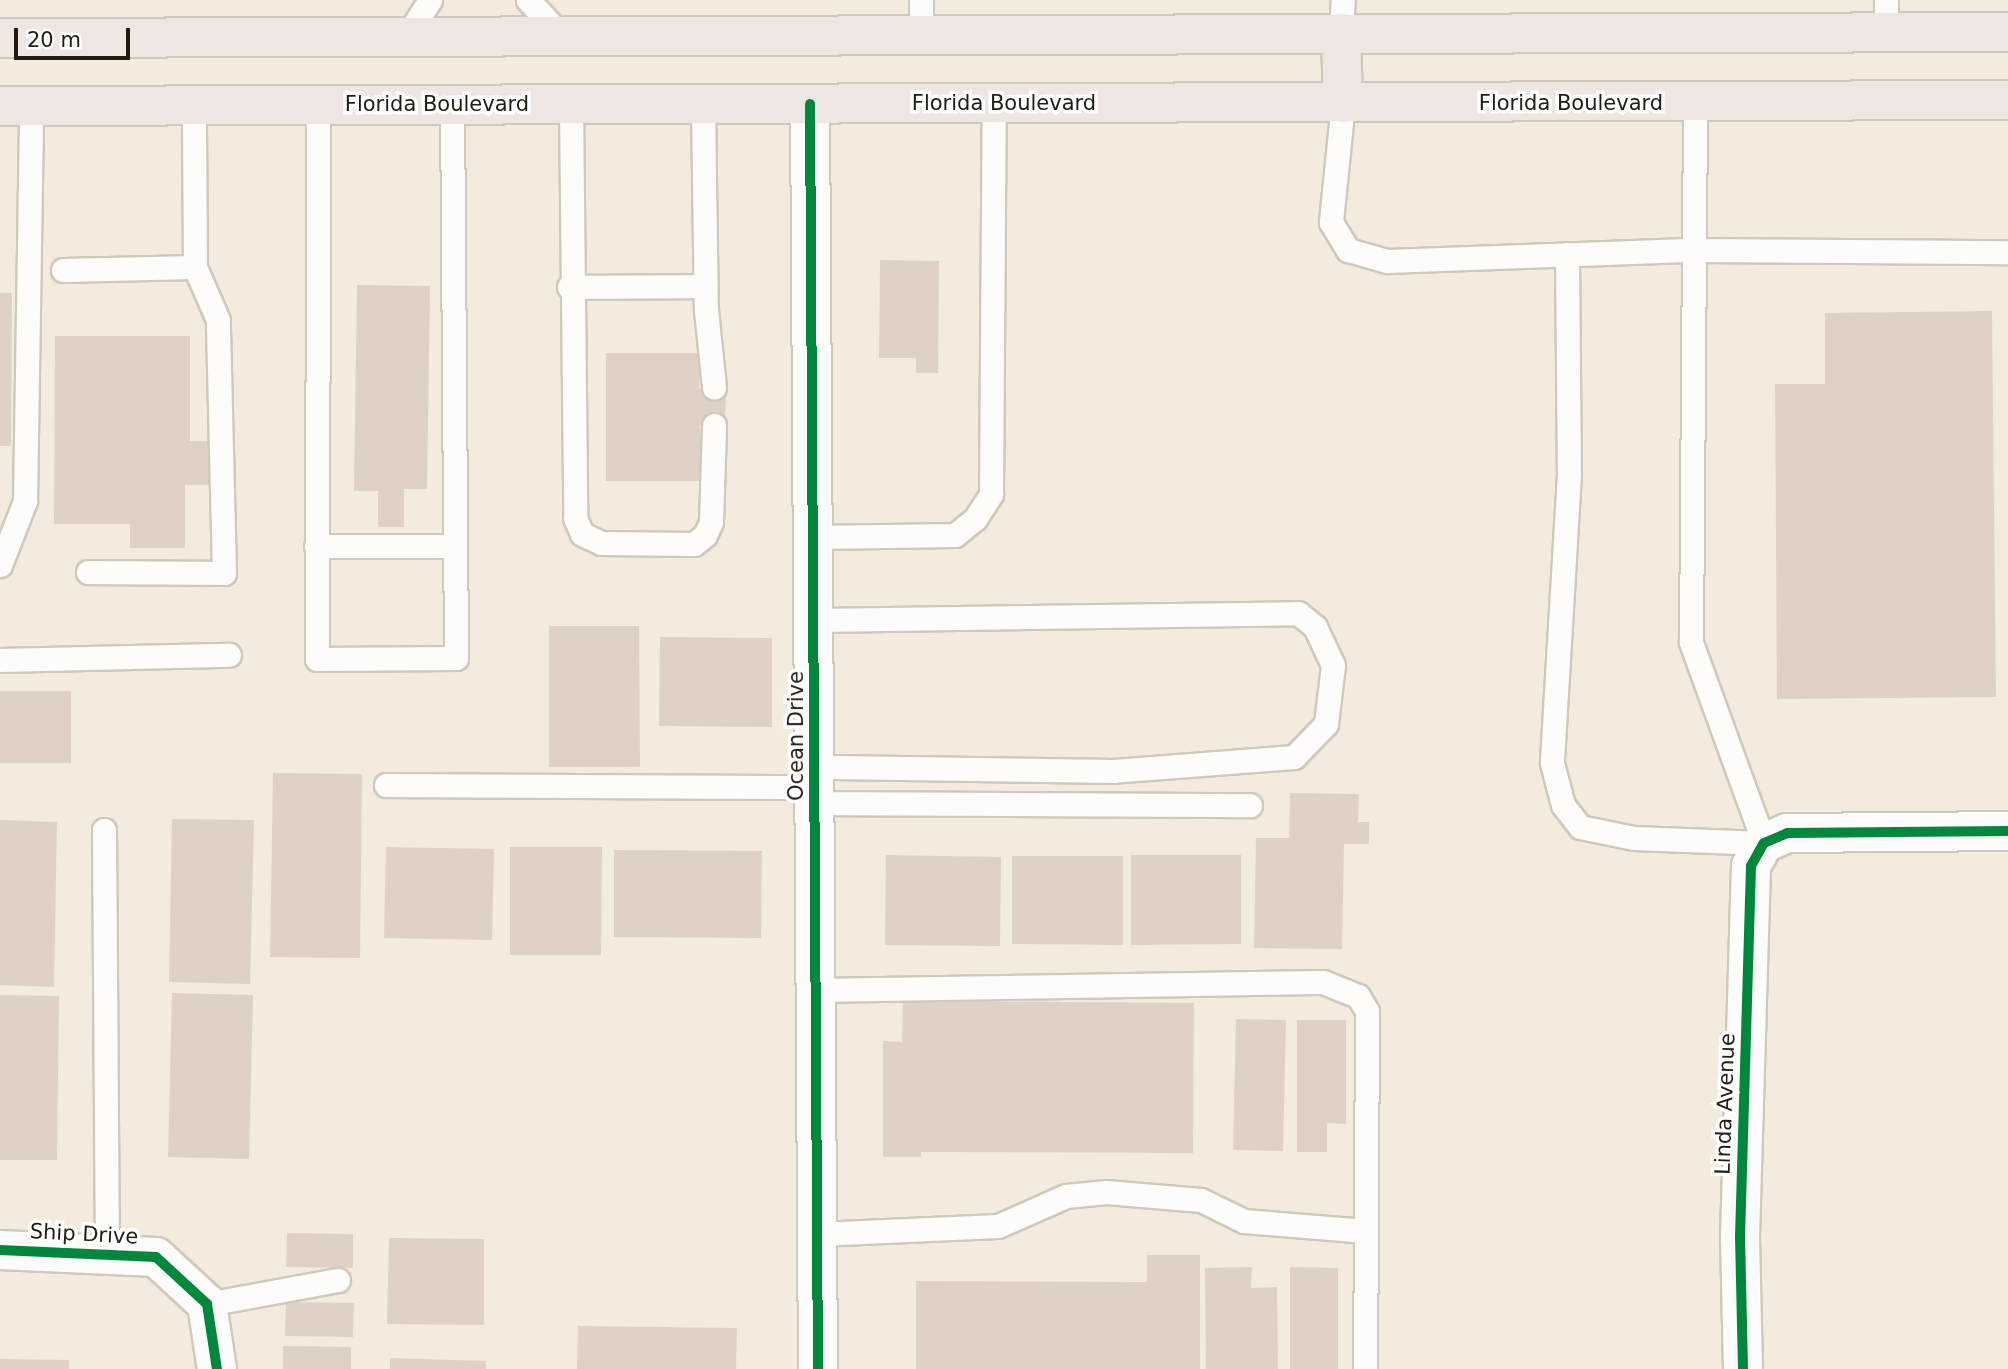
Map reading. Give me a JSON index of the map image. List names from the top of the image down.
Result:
{
  "streets": {
    "main road": ["Florida Boulevard"],
    "street": ["Ocean Drive", "Linda Avenue", "Ship Drive"]
  },
  "crossings": [
    ["Florida Boulevard", "Ocean Drive"]
  ],
  "scale_bar": "20 m"
}
